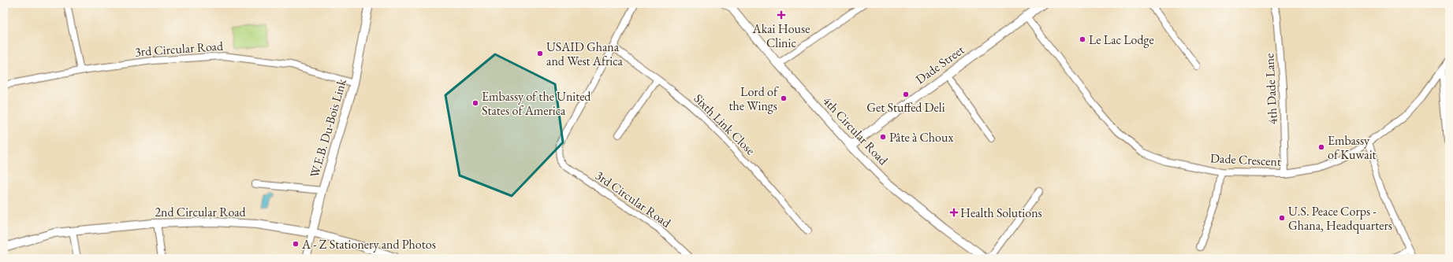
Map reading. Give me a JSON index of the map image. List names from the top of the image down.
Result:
{
  "streets": {
    "street": [
      "3rd Circular Road",
      "Dade Street",
      "4th Dade Lane",
      "Sixth Link Close",
      "W.E.B. Du-Bois Link",
      "4th Circular Road",
      "Dade Crescent",
      "2nd Circular Road"
    ]
  },
  "crossings": [
    ["3rd Circular Road", "Sixth Link Close"],
    ["3rd Circular Road", "W.E.B. Du-Bois Link"],
    ["Dade Street", "4th Circular Road"],
    ["Dade Street", "Dade Crescent"],
    ["4th Dade Lane", "Dade Crescent"],
    ["W.E.B. Du-Bois Link", "2nd Circular Road"]
  ],
  "places": {
    "health": ["Akai House Clinic", "Health Solutions"],
    "other": [
      "Le Lac Lodge",
      "USAID Ghana and West Africa",
      "Get Stuffed Deli",
      "Lord of the Wings",
      "Embassy of the United States of America",
      "Pâte à Choux",
      "Embassy of Kuwait",
      "U.S. Peace Corps - Ghana, Headquarters",
      "A - Z Stationery and Photos"
    ]
  }
}
